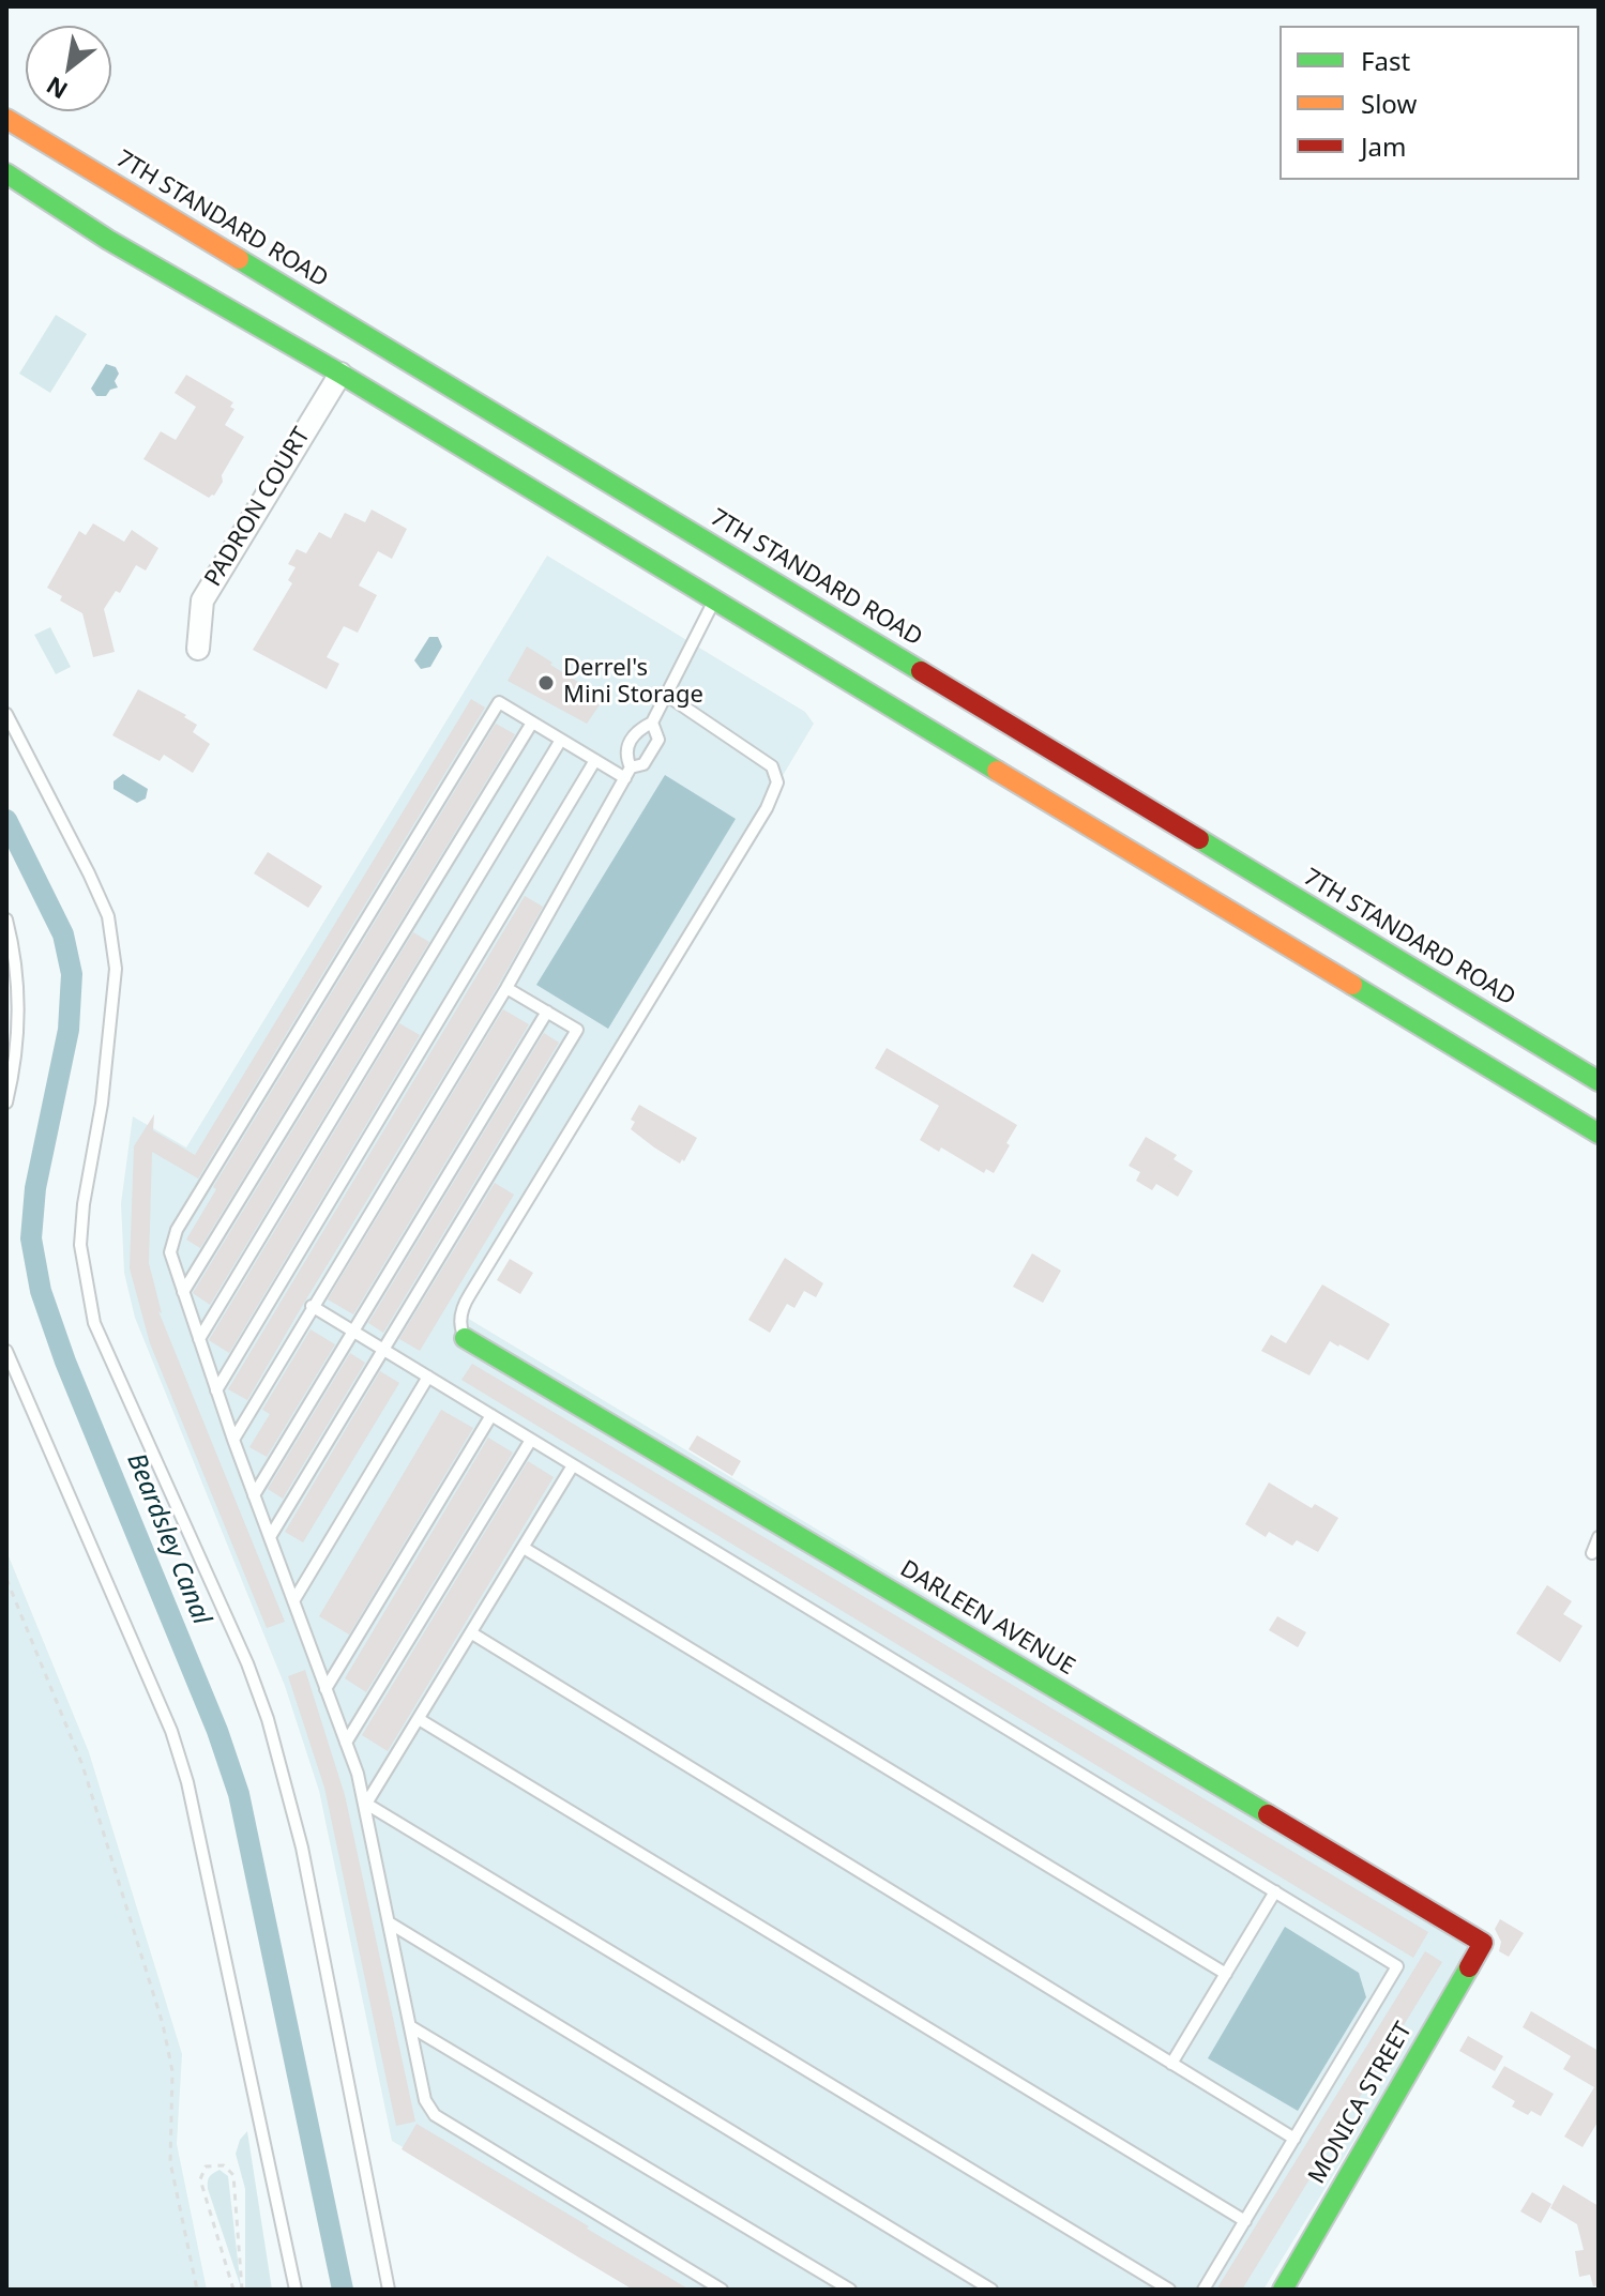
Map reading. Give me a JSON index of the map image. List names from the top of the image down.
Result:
{
  "streets": {
    "main road": ["7TH STANDARD ROAD", "DARLEEN AVENUE", "MONICA STREET"],
    "street": ["PADRON COURT"]
  },
  "crossings": [
    ["DARLEEN AVENUE", "MONICA STREET"]
  ],
  "water": ["Beardsley Canal"],
  "places": ["Derrel's Mini Storage"],
  "legend": ["Fast", "Slow", "Jam"],
  "north": "bottom left"
}
